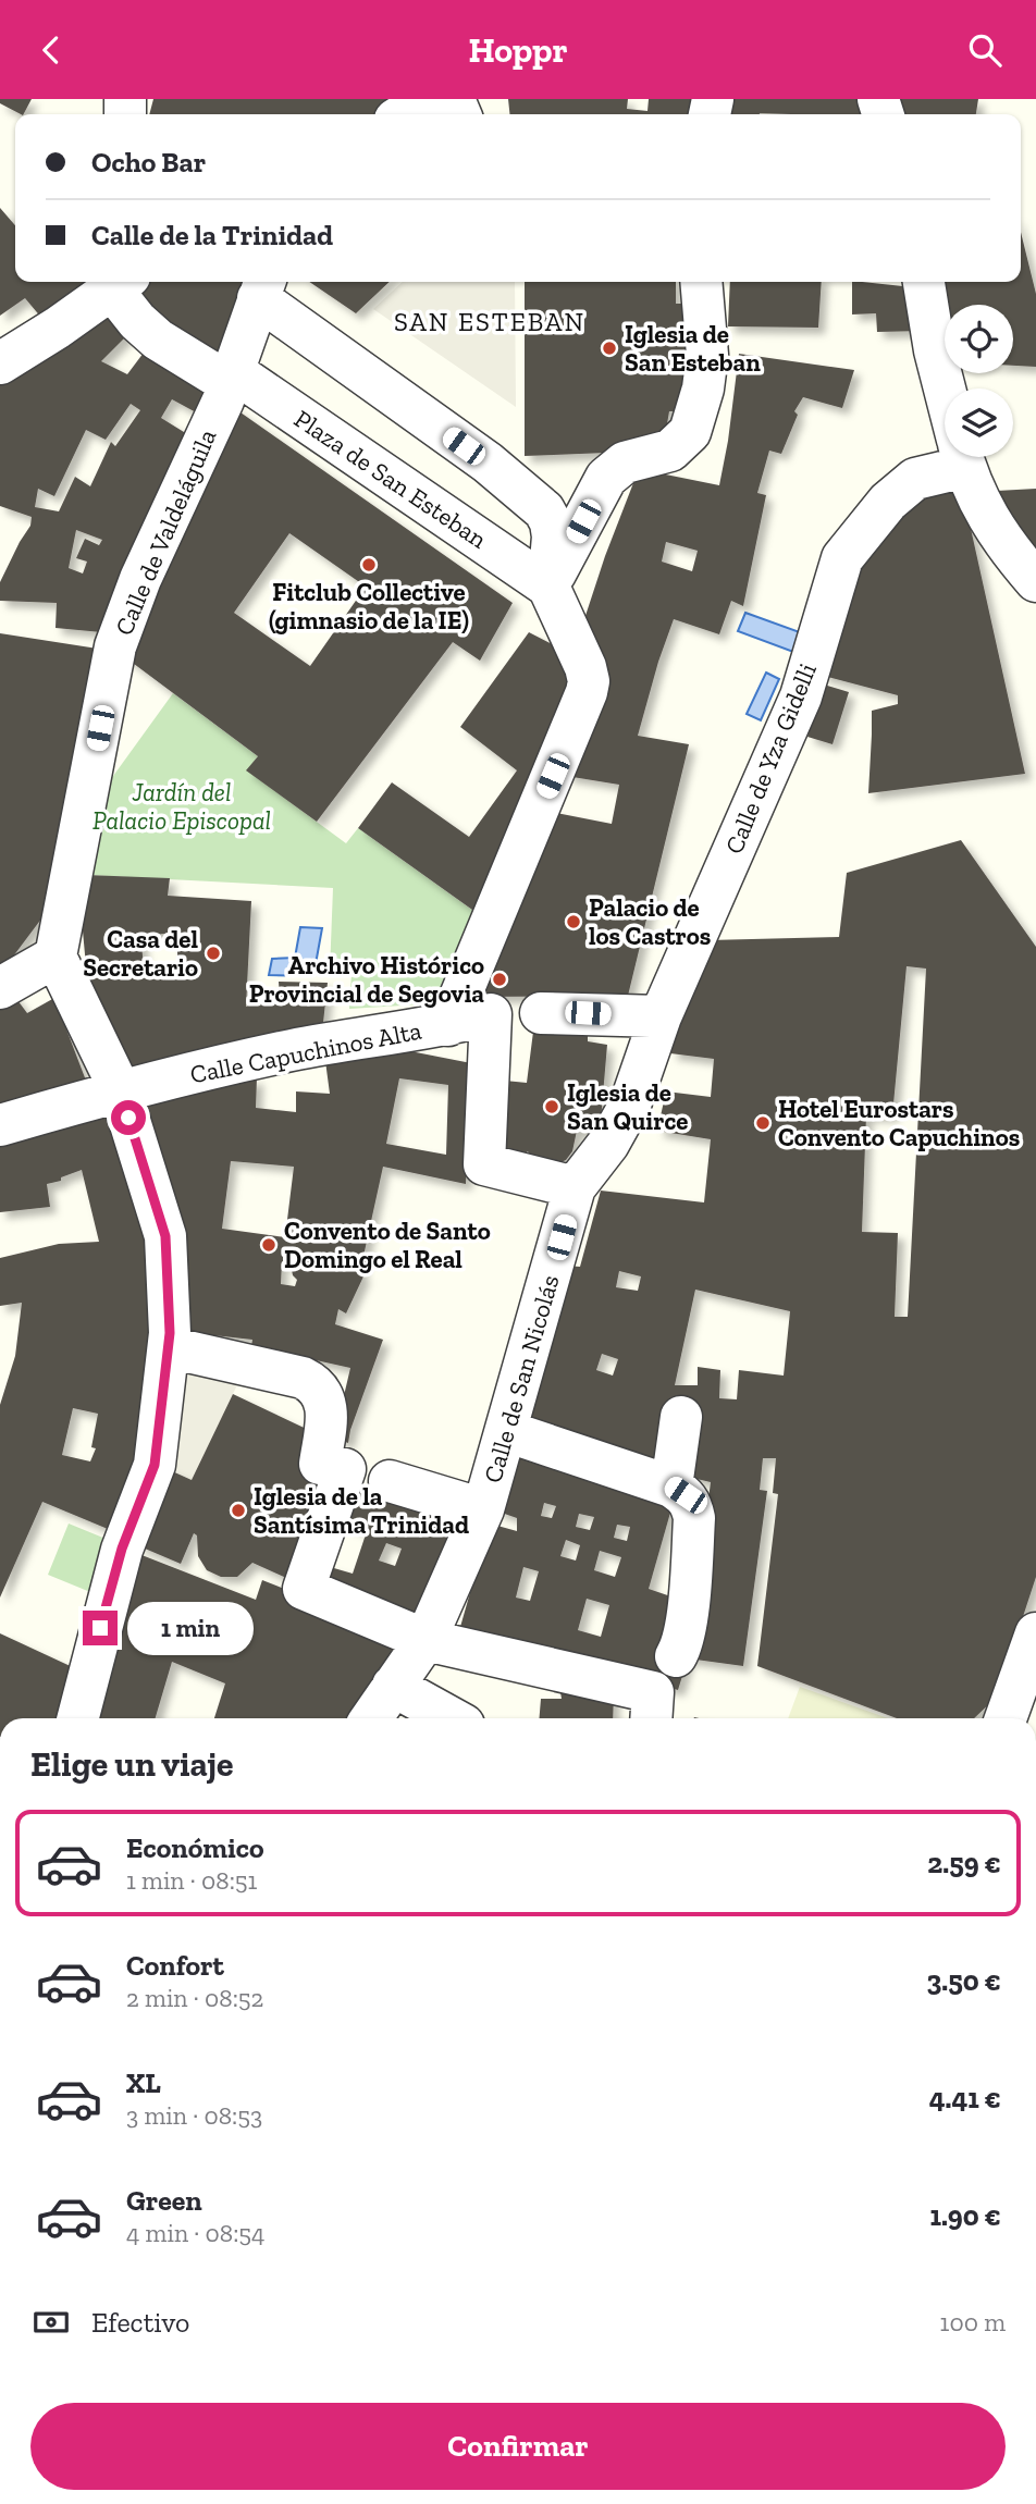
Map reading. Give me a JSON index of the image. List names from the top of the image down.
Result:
{
  "streets": {
    "street": [
      "Plaza de San Esteban",
      "Calle de Valdeláguila",
      "Calle de Yza Gidelli",
      "Calle Capuchinos Alta",
      "Calle de San Nicolás"
    ]
  },
  "crossings": [
    ["Plaza de San Esteban", "Calle de Valdeláguila"],
    ["Calle de Yza Gidelli", "Calle Capuchinos Alta"],
    ["Calle de Yza Gidelli", "Calle de San Nicolás"],
    ["Calle Capuchinos Alta", "Calle de San Nicolás"]
  ],
  "districts": ["SAN ESTEBAN"],
  "parks": ["Jardín del Palacio Episcopal"],
  "places": [
    "Iglesia de San Esteban",
    "Fitclub Collective (gimnasio de la IE)",
    "Palacio de los Castros",
    "Casa del Secretario",
    "Archivo Histórico Provincial de Segovia",
    "Iglesia de San Quirce",
    "Hotel Eurostars Convento Capuchinos",
    "Convento de Santo Domingo el Real",
    "Iglesia de la Santísima Trinidad"
  ],
  "page": {
    "header": "Hoppr",
    "banner": ["Ocho Bar", "Calle de la Trinidad"],
    "bubble": "1 min",
    "heading": "Elige un viaje",
    "list": [
      {
        "name": "Económico",
        "note": "1 min · 08:51",
        "value": "2.59 €"
      },
      {
        "name": "Confort",
        "note": "2 min · 08:52",
        "value": "3.50 €"
      },
      {
        "name": "XL",
        "note": "3 min · 08:53",
        "value": "4.41 €"
      },
      {
        "name": "Green",
        "note": "4 min · 08:54",
        "value": "1.90 €"
      }
    ],
    "pay": ["Efectivo", "100 m"],
    "buttons": "Confirmar"
  }
}
